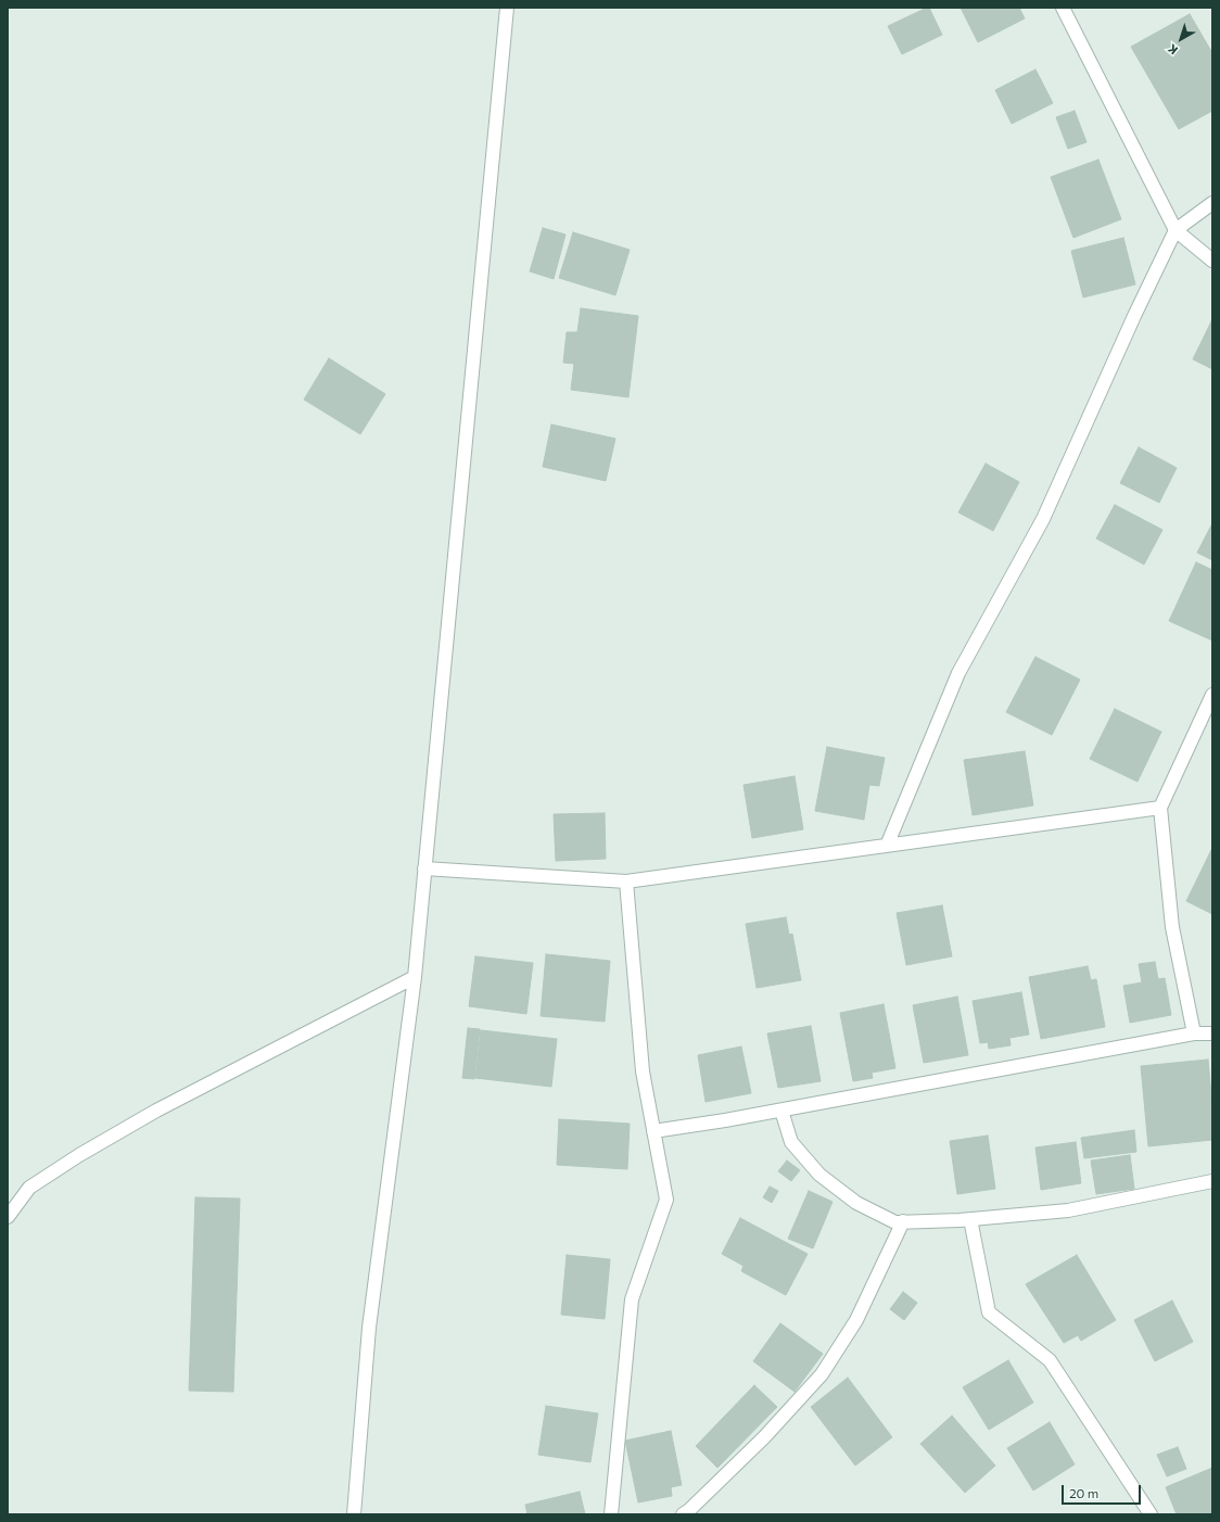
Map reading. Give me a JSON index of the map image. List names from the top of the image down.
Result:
{
  "scale_bar": "20 m",
  "north": "bottom left"
}
